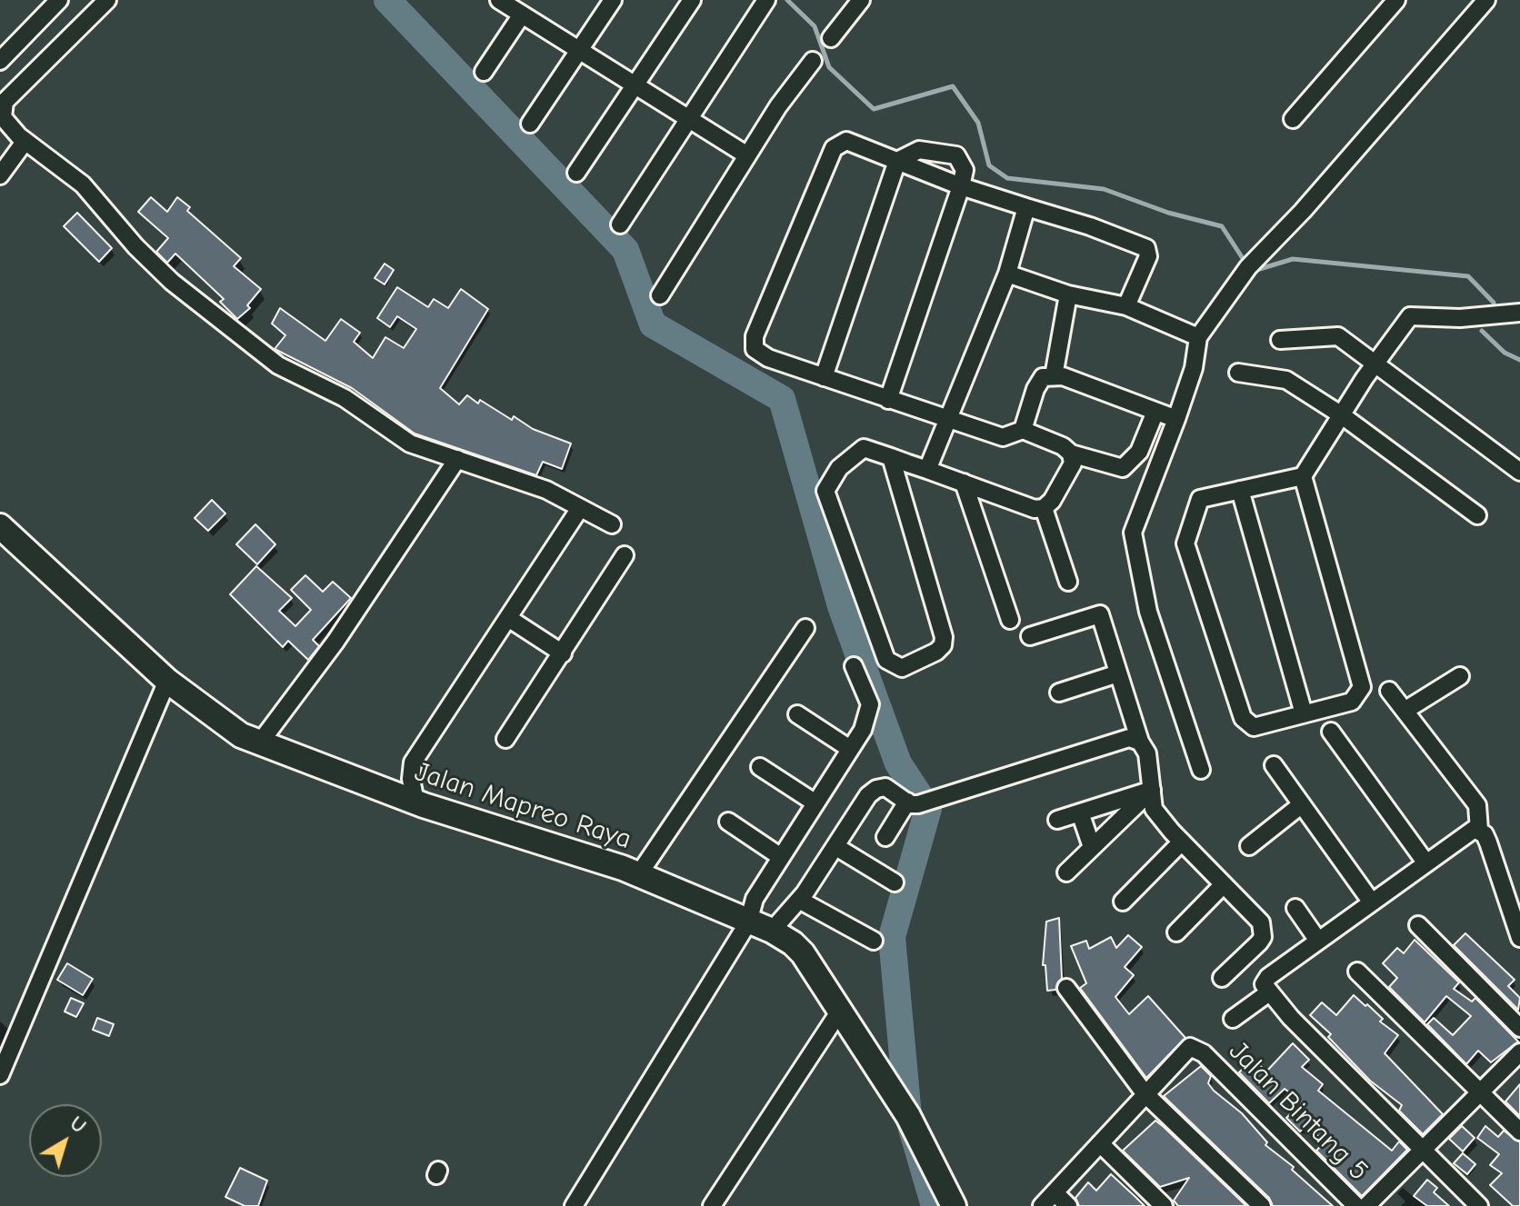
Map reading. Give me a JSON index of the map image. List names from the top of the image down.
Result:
{
  "streets": {
    "street": ["Jalan Mapreo Raya", "Jalan Bintang 5"]
  },
  "north": "top right"
}
